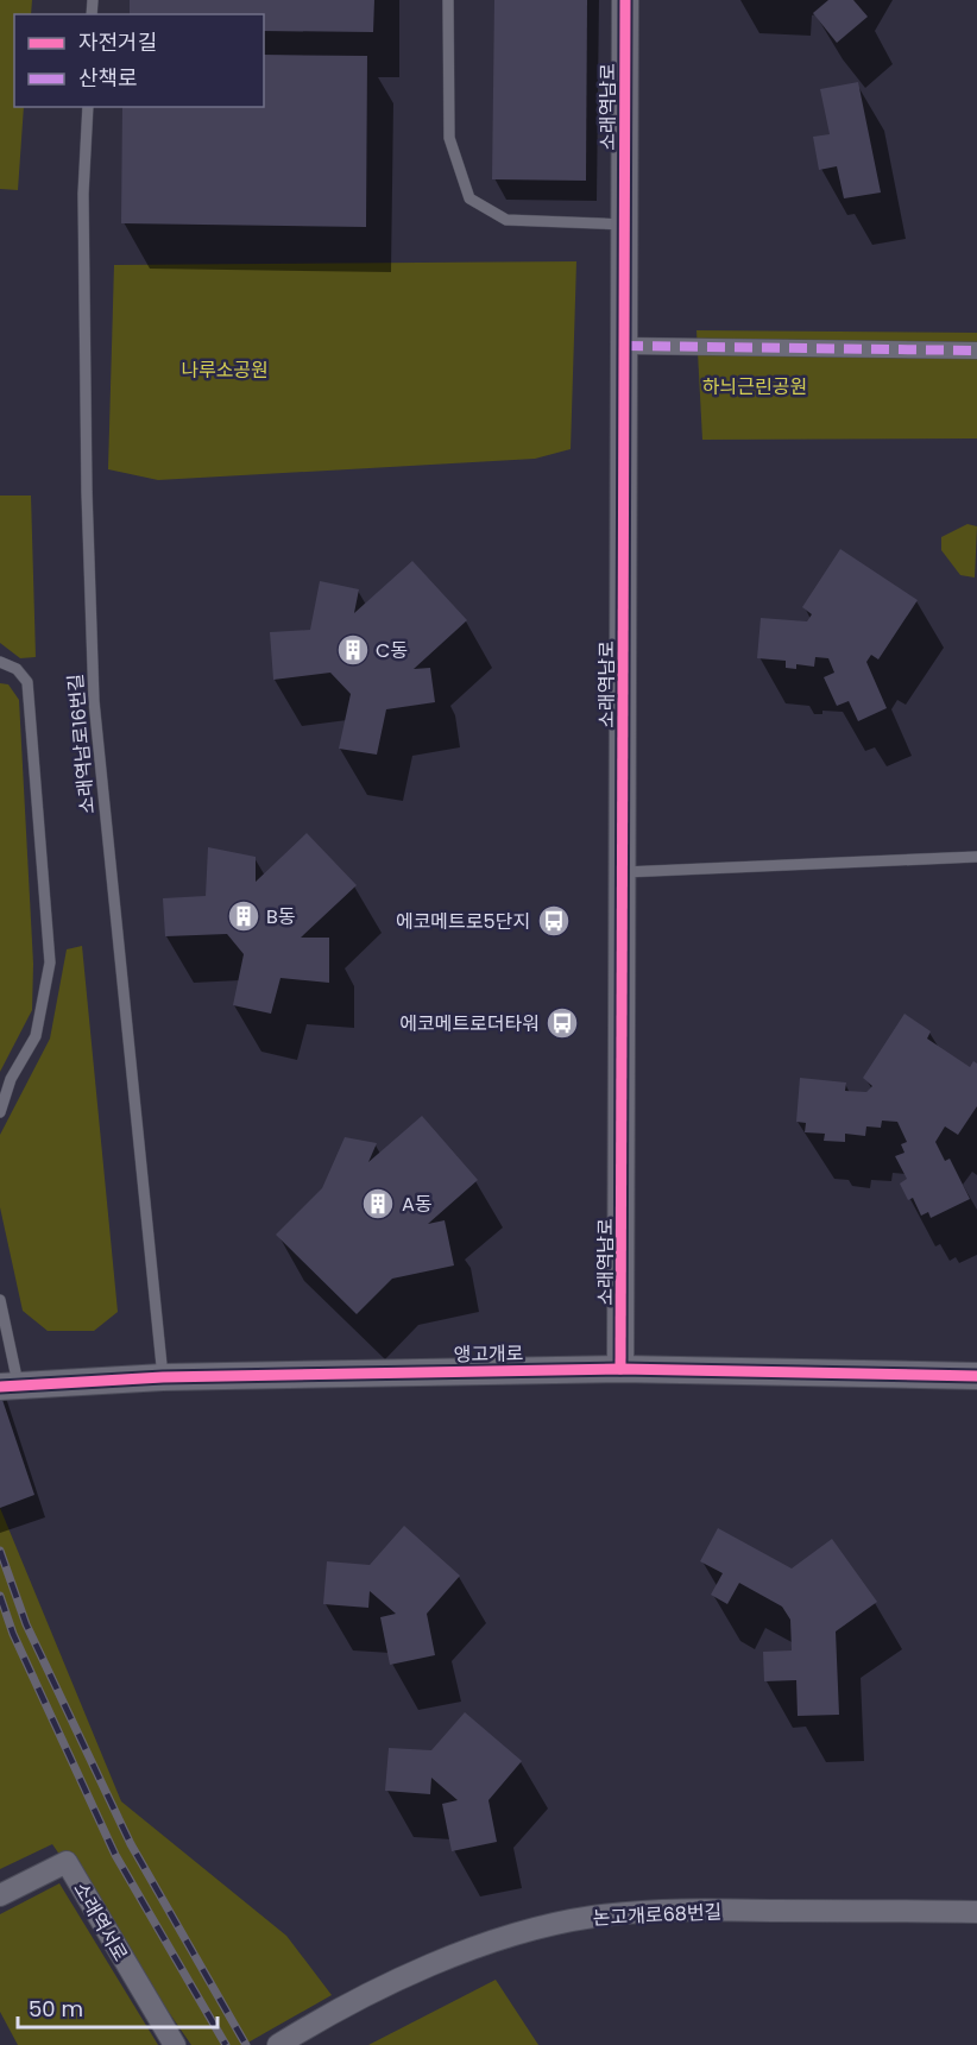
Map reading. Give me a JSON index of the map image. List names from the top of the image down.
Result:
{
  "streets": {
    "street": [
      "소래역남로",
      "앵고개로",
      "논고개로68번길",
      "소래역서로"
    ],
    "lane": ["소래역남로16번길"]
  },
  "crossings": [
    ["소래역남로", "앵고개로"],
    ["소래역남로16번길", "앵고개로"]
  ],
  "parks": ["나루소공원", "하늬근린공원"],
  "places": {
    "building": ["C동", "B동", "A동"],
    "bus stop": ["에코메트로5단지", "에코메트로더타워"]
  },
  "legend": ["자전거길", "산책로"],
  "scale_bar": "50 m"
}
